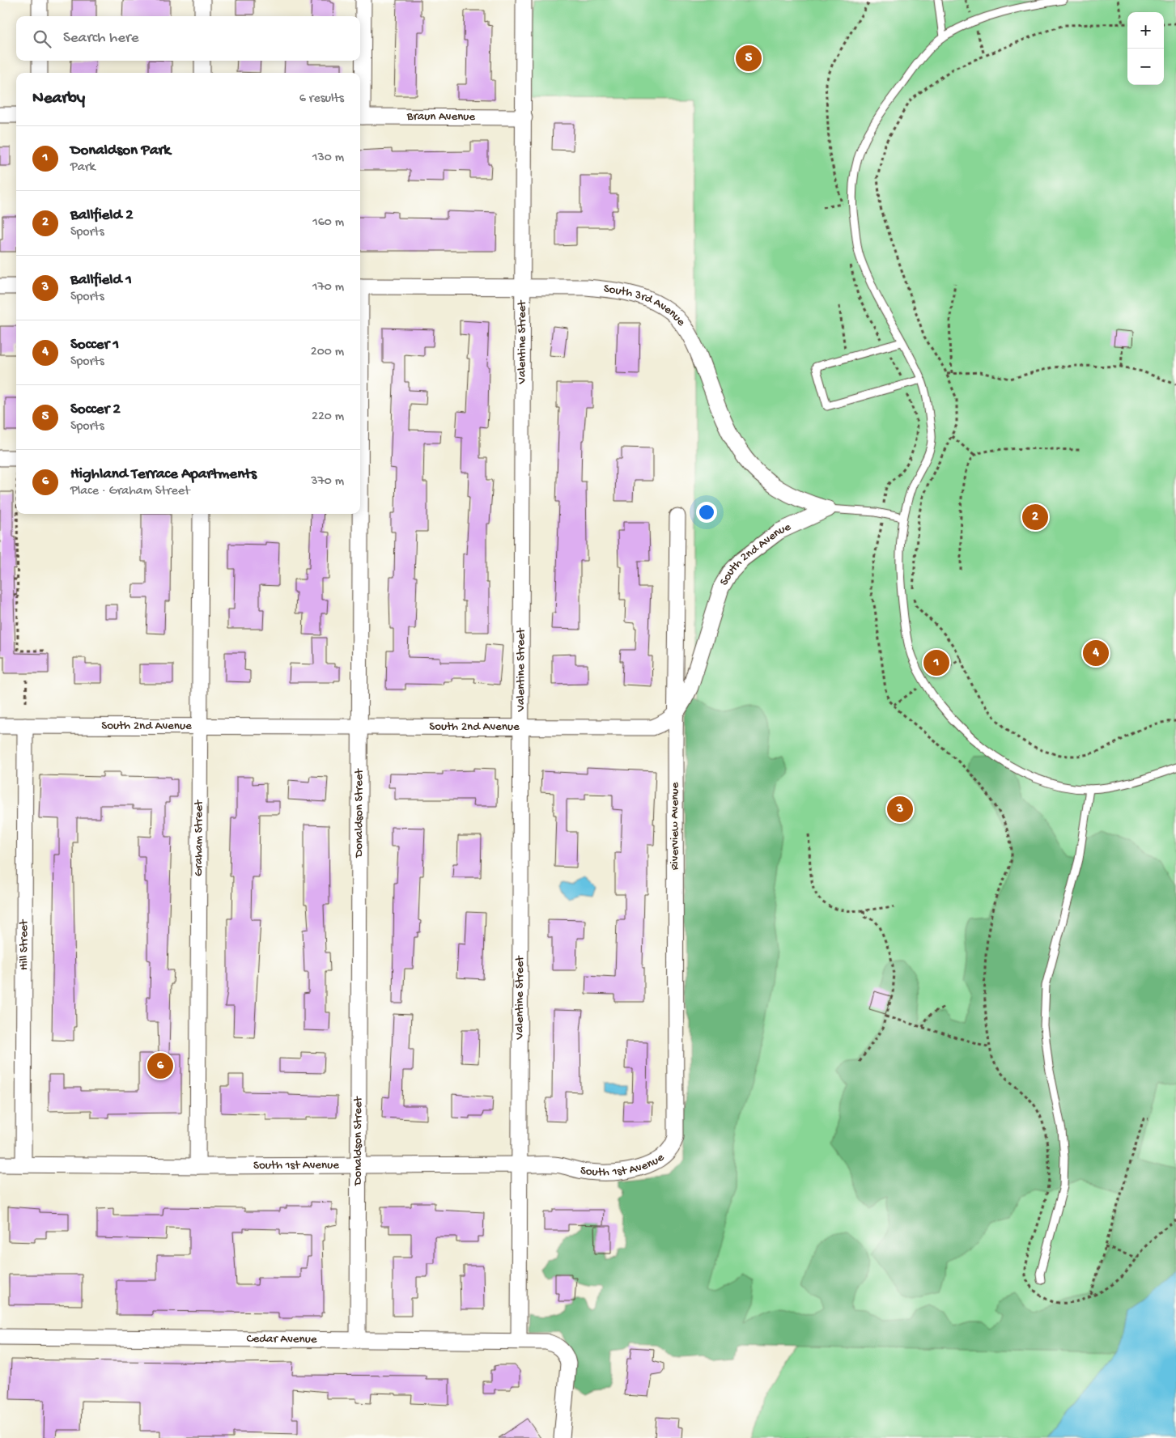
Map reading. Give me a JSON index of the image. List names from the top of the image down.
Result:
{
  "streets": {
    "street": [
      "Braun Avenue",
      "South 3rd Avenue",
      "Valentine Street",
      "South 2nd Avenue",
      "Donaldson Street",
      "Riverview Avenue",
      "Graham Street",
      "Hill Street",
      "South 1st Avenue",
      "Cedar Avenue"
    ]
  },
  "crossings": [
    ["Braun Avenue", "Valentine Street"],
    ["South 3rd Avenue", "Valentine Street"],
    ["South 3rd Avenue", "South 2nd Avenue"],
    ["Valentine Street", "South 2nd Avenue"],
    ["Valentine Street", "South 1st Avenue"],
    ["Valentine Street", "Cedar Avenue"],
    ["South 2nd Avenue", "Donaldson Street"],
    ["South 2nd Avenue", "Riverview Avenue"],
    ["South 2nd Avenue", "Graham Street"],
    ["South 2nd Avenue", "Hill Street"],
    ["Donaldson Street", "South 1st Avenue"],
    ["Donaldson Street", "Cedar Avenue"],
    ["Riverview Avenue", "South 1st Avenue"],
    ["Graham Street", "South 1st Avenue"],
    ["Hill Street", "South 1st Avenue"]
  ],
  "page": {
    "map_buttons": ["+", "−"],
    "search": "Search here",
    "pins": [
      "5",
      "2",
      "4",
      "1",
      "3",
      "6"
    ],
    "heading": ["Nearby", "6 results"],
    "list": [
      {
        "mark": "1",
        "name": "Donaldson Park",
        "note": "Park",
        "value": "130 m"
      },
      {
        "mark": "2",
        "name": "Ballfield 2",
        "note": "Sports",
        "value": "160 m"
      },
      {
        "mark": "3",
        "name": "Ballfield 1",
        "note": "Sports",
        "value": "170 m"
      },
      {
        "mark": "4",
        "name": "Soccer 1",
        "note": "Sports",
        "value": "200 m"
      },
      {
        "mark": "5",
        "name": "Soccer 2",
        "note": "Sports",
        "value": "220 m"
      },
      {
        "mark": "6",
        "name": "Highland Terrace Apartments",
        "note": "Place · Graham Street",
        "value": "370 m"
      }
    ]
  }
}
